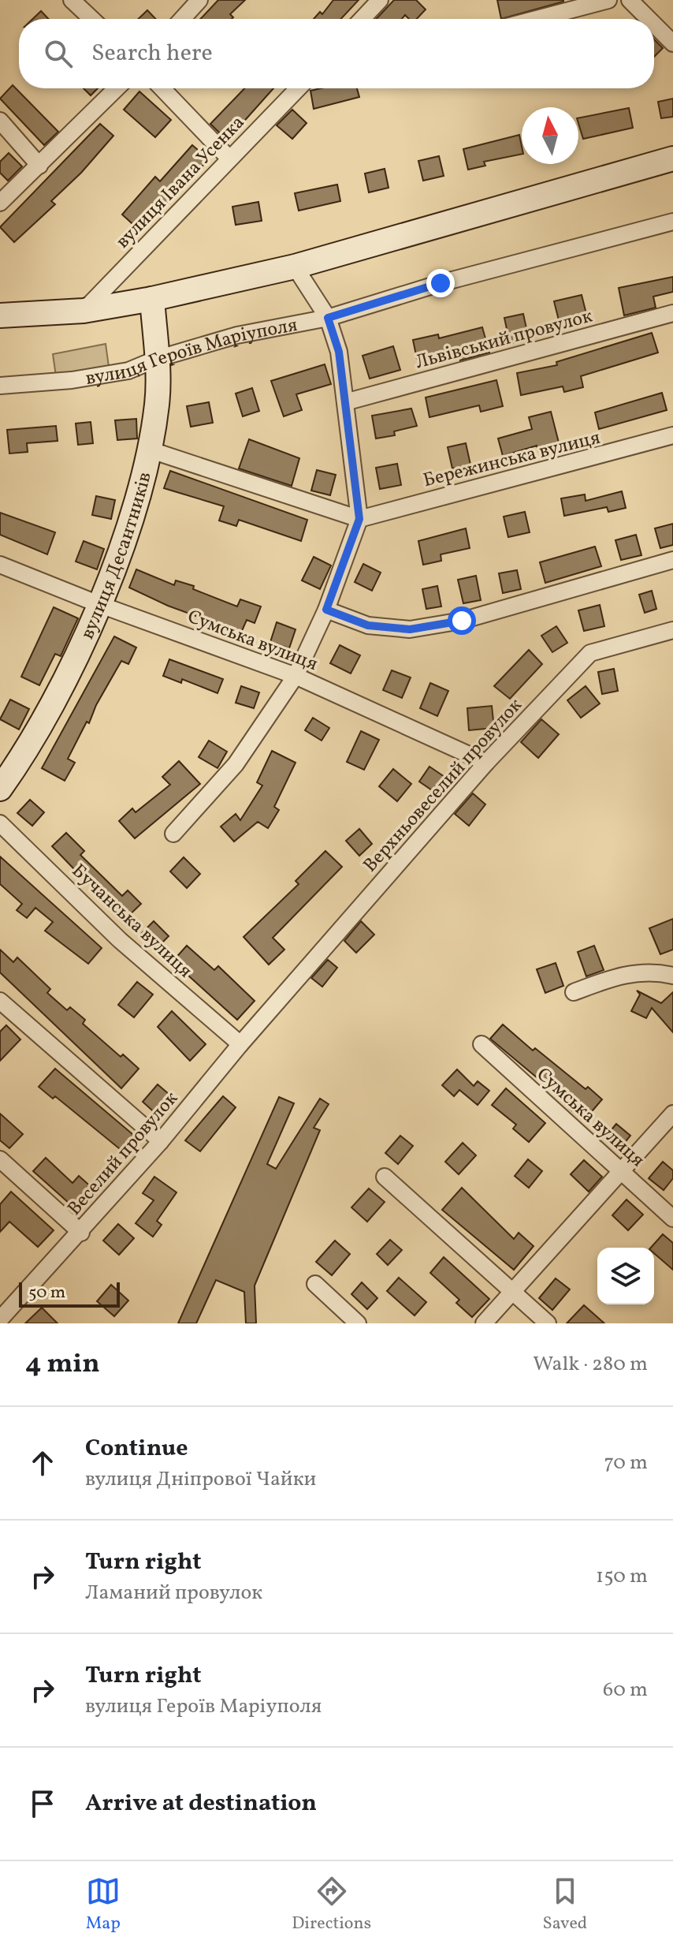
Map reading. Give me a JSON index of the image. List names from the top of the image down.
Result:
{
  "streets": {
    "main road": ["вулиця Десантників"],
    "street": [
      "вулиця Івана Усенка",
      "Львівський провулок",
      "вулиця Героїв Маріуполя",
      "Бережинська вулиця",
      "Сумська вулиця",
      "Верхньовеселий провулок",
      "Бучанська вулиця",
      "Веселий провулок"
    ]
  },
  "crossings": [
    ["вулиця Героїв Маріуполя", "вулиця Десантників"],
    ["вулиця Десантників", "Сумська вулиця"],
    ["Сумська вулиця", "Верхньовеселий провулок"],
    ["Верхньовеселий провулок", "Веселий провулок"],
    ["Бучанська вулиця", "Веселий провулок"]
  ],
  "scale_bar": "50 m",
  "north": "top",
  "page": {
    "search": "Search here",
    "scale": "50 m",
    "heading": ["4 min", "Walk · 280 m"],
    "list": [
      ["Continue", "вулиця Дніпрової Чайки", "70 m"],
      ["Turn right", "Ламаний провулок", "150 m"],
      ["Turn right", "вулиця Героїв Маріуполя", "60 m"],
      "Arrive at destination"
    ],
    "nav": ["Map", "Directions", "Saved"]
  }
}
